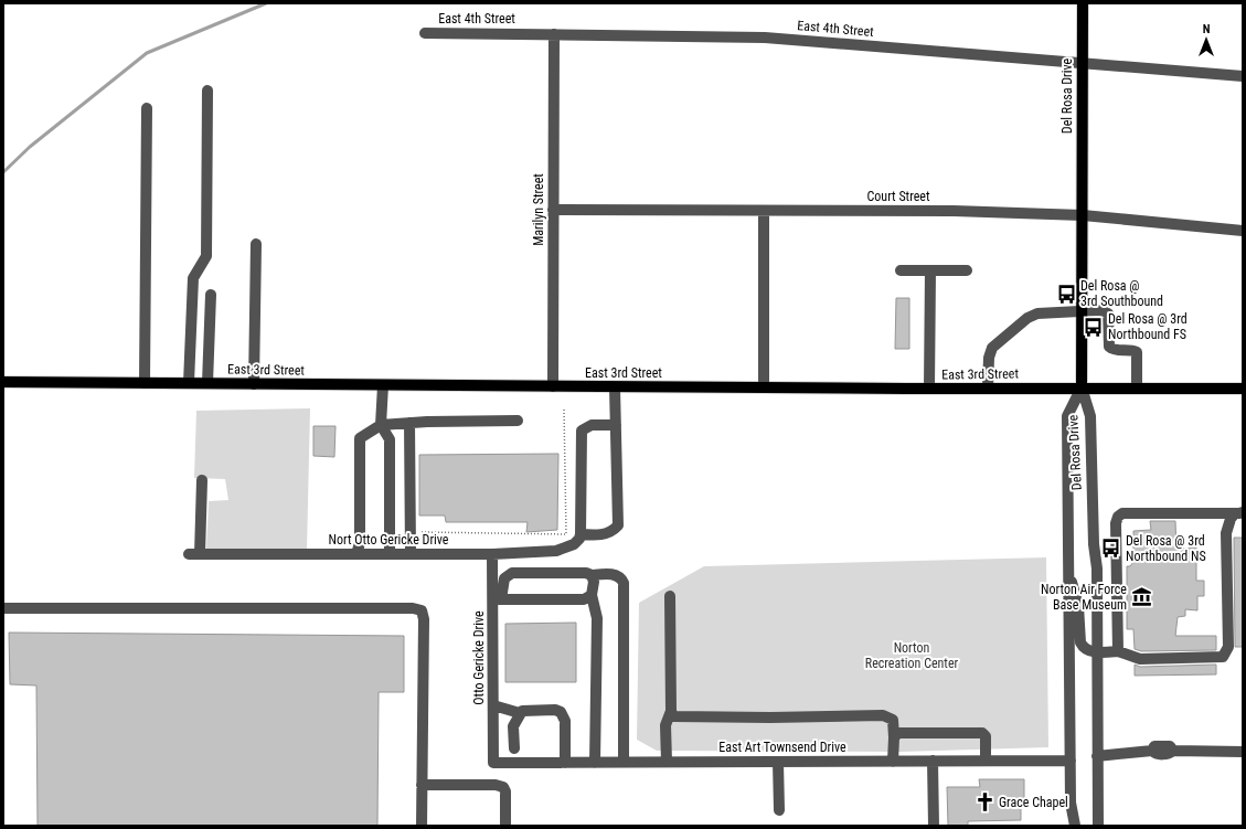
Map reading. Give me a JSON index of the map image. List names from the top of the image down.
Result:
{
  "streets": {
    "main road": ["Del Rosa Drive", "East 3rd Street"],
    "street": [
      "East 4th Street",
      "Court Street",
      "Marilyn Street",
      "Nort Otto Gericke Drive",
      "Otto Gericke Drive",
      "East Art Townsend Drive"
    ]
  },
  "crossings": [
    ["East 4th Street", "Del Rosa Drive"],
    ["East 4th Street", "Marilyn Street"],
    ["Del Rosa Drive", "Court Street"],
    ["Del Rosa Drive", "East 3rd Street"],
    ["Del Rosa Drive", "East Art Townsend Drive"],
    ["Court Street", "Marilyn Street"],
    ["Marilyn Street", "East 3rd Street"],
    ["Nort Otto Gericke Drive", "Otto Gericke Drive"],
    ["Otto Gericke Drive", "East Art Townsend Drive"]
  ],
  "parks": ["Norton Recreation Center"],
  "places": {
    "bus stop": ["Del Rosa @ 3rd Southbound", "Del Rosa @ 3rd Northbound FS", "Del Rosa @ 3rd Northbound NS"],
    "museum": ["Norton Air Force Base Museum"],
    "church": ["Grace Chapel"]
  },
  "north": "top"
}
